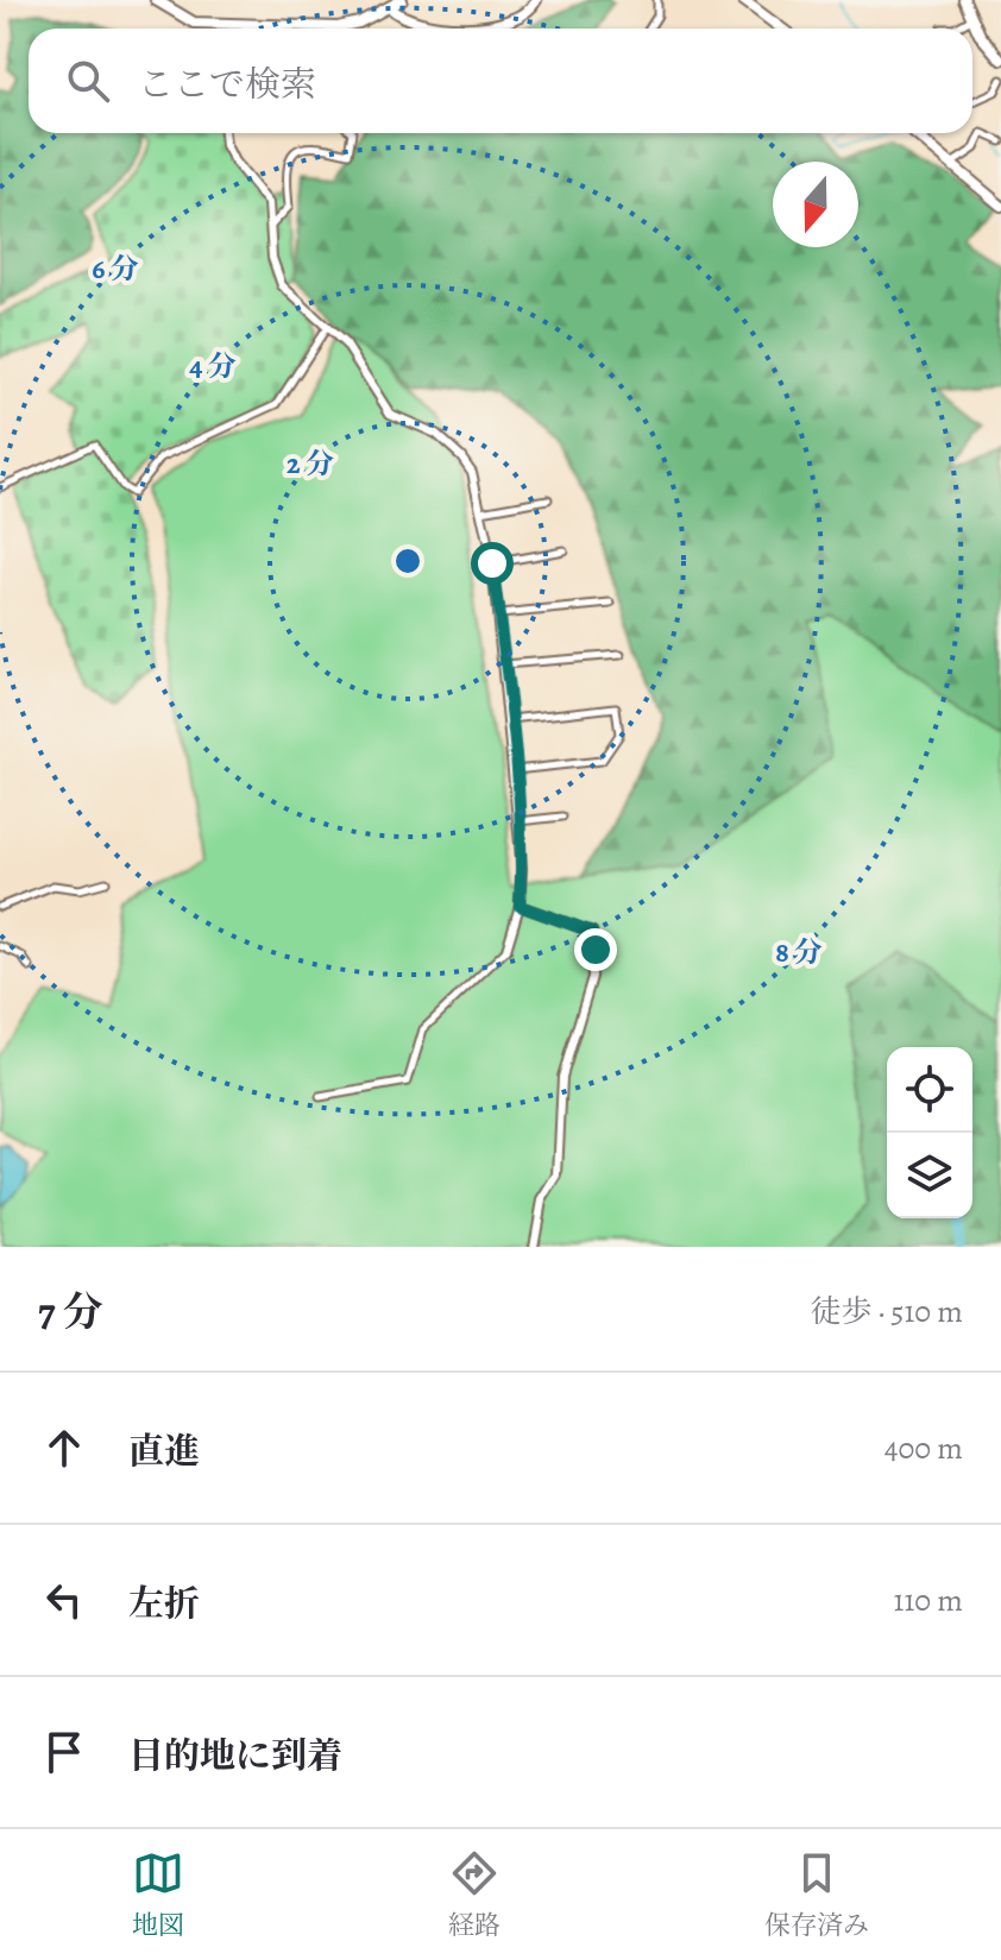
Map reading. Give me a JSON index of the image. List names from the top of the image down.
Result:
{
  "north": "bottom",
  "page": {
    "search": "ここで検索",
    "heading": ["7 分", "徒歩 · 510 m"],
    "list": [
      ["直進", "400 m"],
      ["左折", "110 m"],
      "目的地に到着"
    ],
    "nav": ["地図", "経路", "保存済み"]
  },
  "rings": [
    "6 分",
    "4 分",
    "2 分",
    "8 分"
  ]
}
